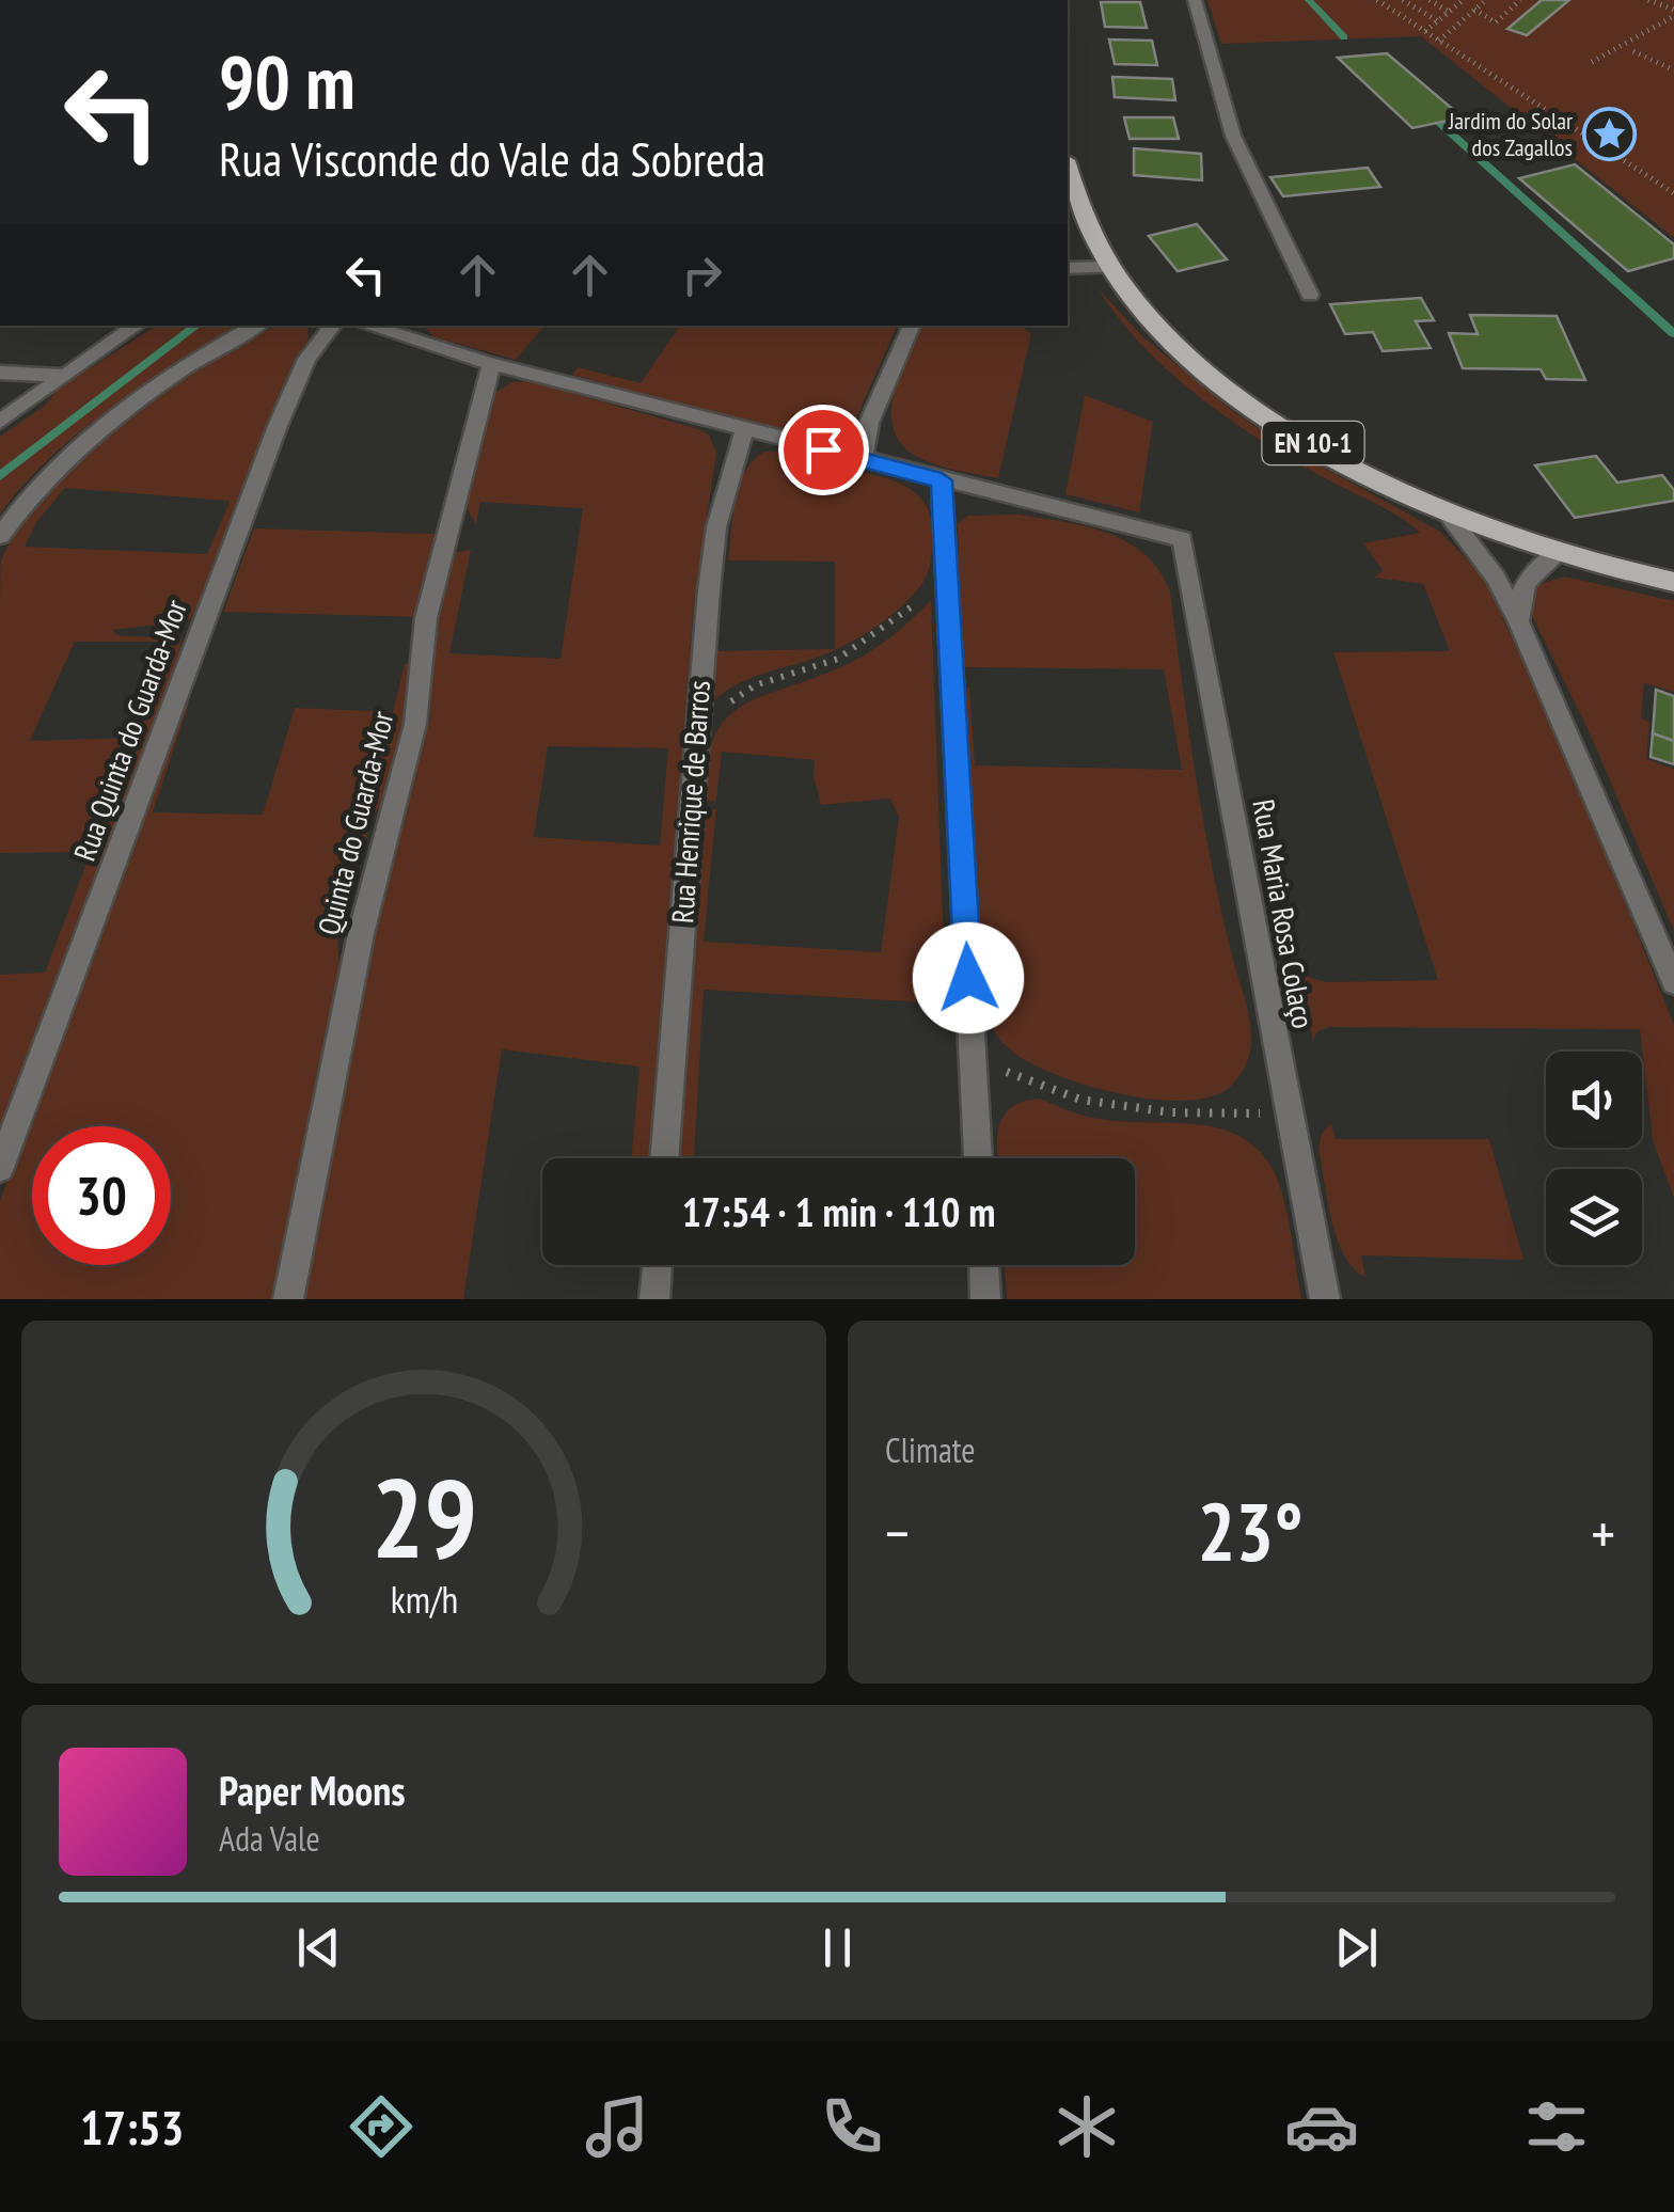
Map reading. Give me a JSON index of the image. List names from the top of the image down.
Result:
{
  "streets": {
    "main road": ["EN 10-1"],
    "street": [
      "Rua Quinta do Guarda-Mor",
      "Rua Henrique de Barros",
      "Quinta do Guarda-Mor",
      "Rua Maria Rosa Colaço"
    ]
  },
  "places": {
    "place": ["Jardim do Solar dos Zagallos"]
  },
  "page": {
    "turn": ["90 m", "Rua Visconde do Vale da Sobreda"],
    "limit": "30",
    "trip": "17:54 · 1 min · 110 m",
    "tile": "Climate",
    "heat": ["−", "23°", "+"],
    "song": ["Paper Moons", "Ada Vale"],
    "tabs": "17:53",
    "gauge": ["29", "km/h"]
  }
}
